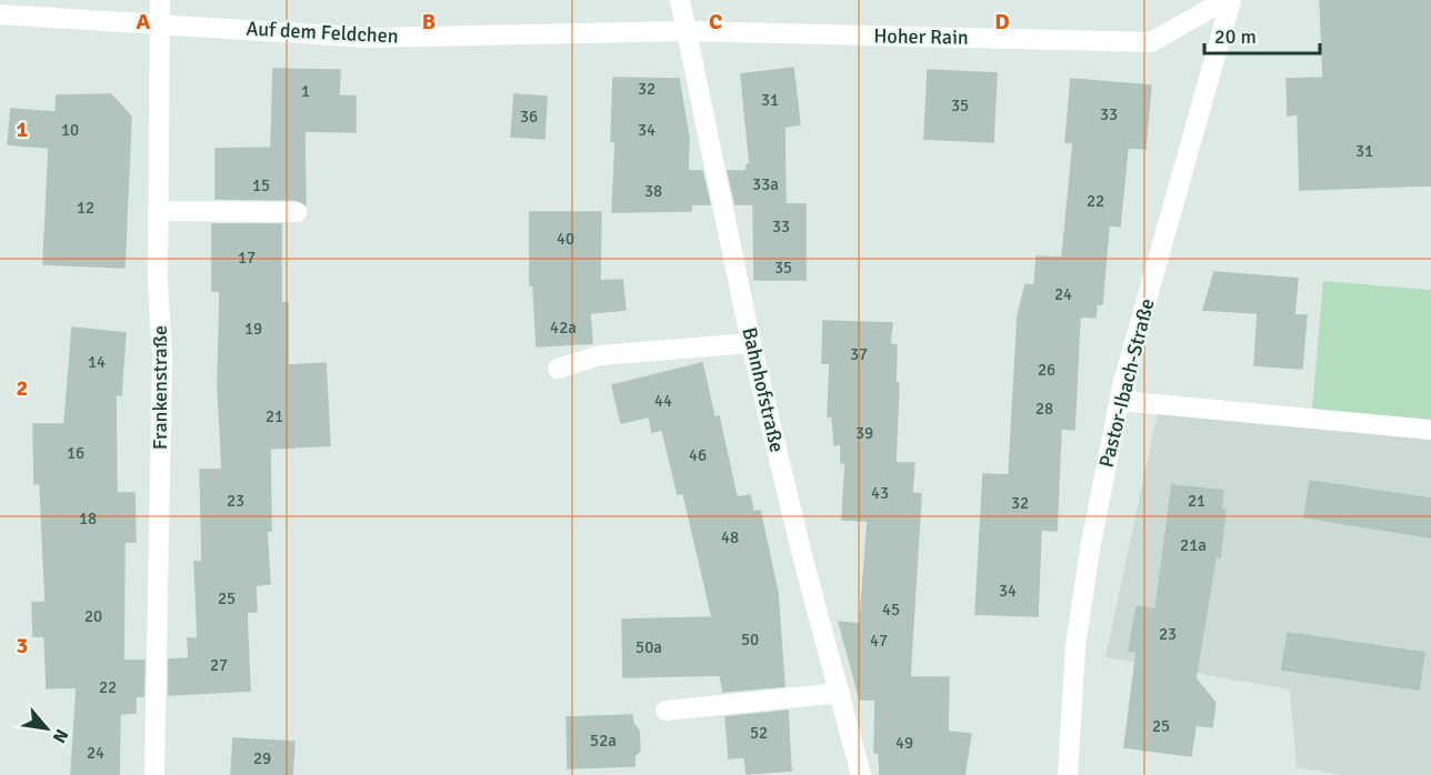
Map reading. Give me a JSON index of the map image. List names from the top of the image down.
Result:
{
  "streets": {
    "street": [
      "Auf dem Feldchen",
      "Hoher Rain",
      "Pastor-Ibach-Straße",
      "Frankenstraße",
      "Bahnhofstraße"
    ]
  },
  "crossings": [
    ["Auf dem Feldchen", "Hoher Rain"],
    ["Auf dem Feldchen", "Frankenstraße"],
    ["Auf dem Feldchen", "Bahnhofstraße"],
    ["Hoher Rain", "Pastor-Ibach-Straße"],
    ["Hoher Rain", "Bahnhofstraße"]
  ],
  "house_numbers": [
    "32",
    "1",
    "31",
    "35",
    "33",
    "36",
    "10",
    "34",
    "31",
    "33a",
    "15",
    "38",
    "22",
    "12",
    "33",
    "40",
    "17",
    "35",
    "24",
    "42a",
    "19",
    "37",
    "14",
    "26",
    "44",
    "28",
    "21",
    "39",
    "16",
    "46",
    "43",
    "23",
    "21",
    "32",
    "18",
    "48",
    "21a",
    "34",
    "25",
    "45",
    "20",
    "23",
    "50",
    "47",
    "50a",
    "27",
    "22",
    "25",
    "52",
    "52a",
    "49",
    "24",
    "29"
  ],
  "scale_bar": "20 m",
  "north": "bottom right",
  "grid": {
    "columns": [
      "A",
      "B",
      "C",
      "D"
    ],
    "rows": ["1", "2", "3"]
  }
}
